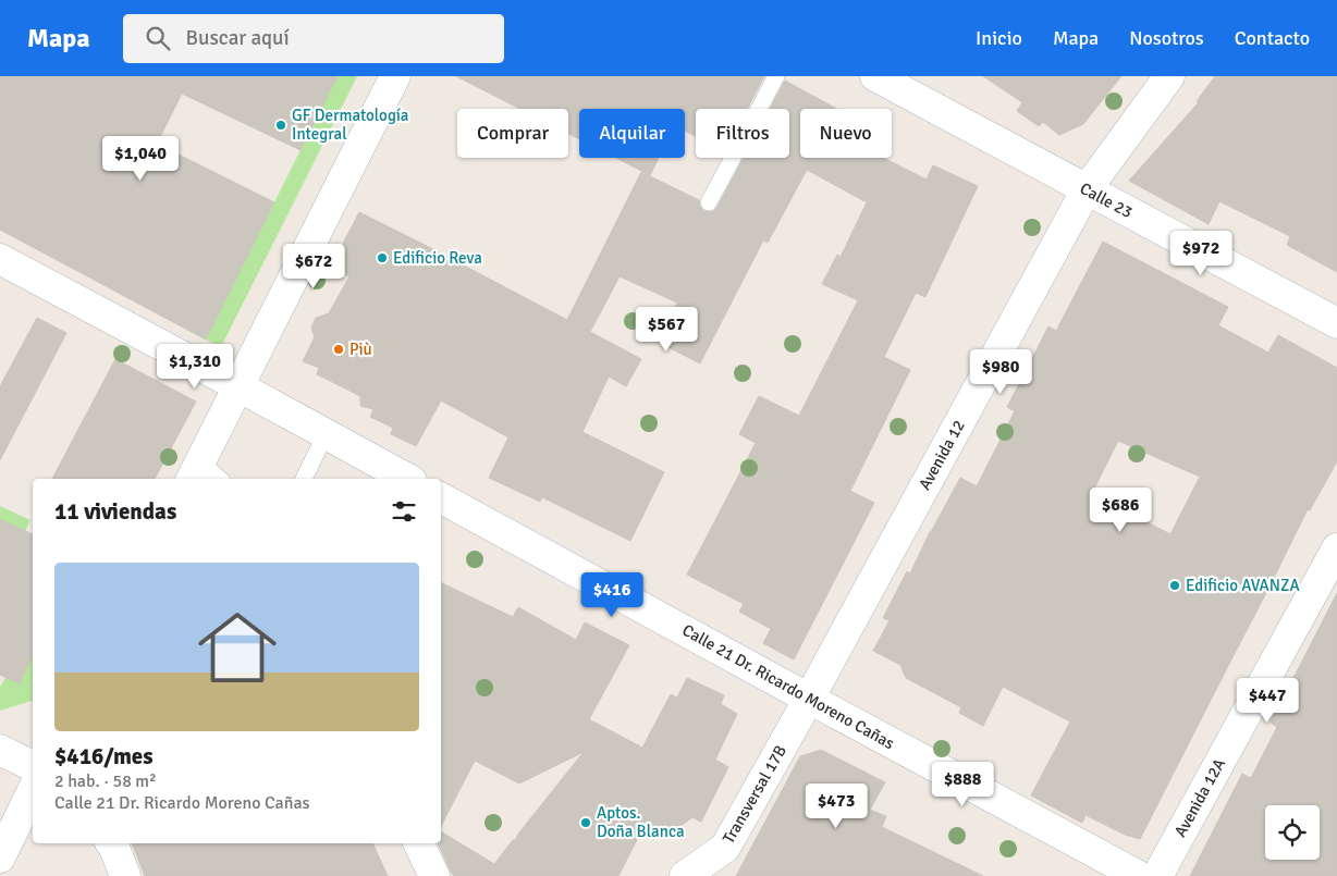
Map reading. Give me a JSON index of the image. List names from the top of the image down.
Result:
{
  "streets": {
    "street": [
      "Calle 23",
      "Avenida 12",
      "Calle 21 Dr. Ricardo Moreno Cañas",
      "Transversal 17B",
      "Avenida 12A"
    ]
  },
  "crossings": [
    ["Calle 23", "Avenida 12"],
    ["Avenida 12", "Calle 21 Dr. Ricardo Moreno Cañas"],
    ["Avenida 12", "Transversal 17B"],
    ["Calle 21 Dr. Ricardo Moreno Cañas", "Transversal 17B"]
  ],
  "places": [
    "GF Dermatología Integral",
    "Edificio Reva",
    "Più",
    "Edificio AVANZA",
    "Aptos. Doña Blanca"
  ],
  "page": {
    "header": "Mapa",
    "search": "Buscar aquí",
    "nav": [
      "Inicio",
      "Mapa",
      "Nosotros",
      "Contacto"
    ],
    "chip": [
      "Comprar",
      "Alquilar",
      "Filtros",
      "Nuevo"
    ],
    "price": [
      "$1,040",
      "$972",
      "$672",
      "$567",
      "$1,310",
      "$980",
      "$686",
      "$416",
      "$447",
      "$888",
      "$473"
    ],
    "heading": "11 viviendas",
    "list": [
      {
        "name": "$416/mes",
        "note": "2 hab. · 58 m² · Calle 21 Dr. Ricardo Moreno Cañas"
      }
    ]
  }
}
